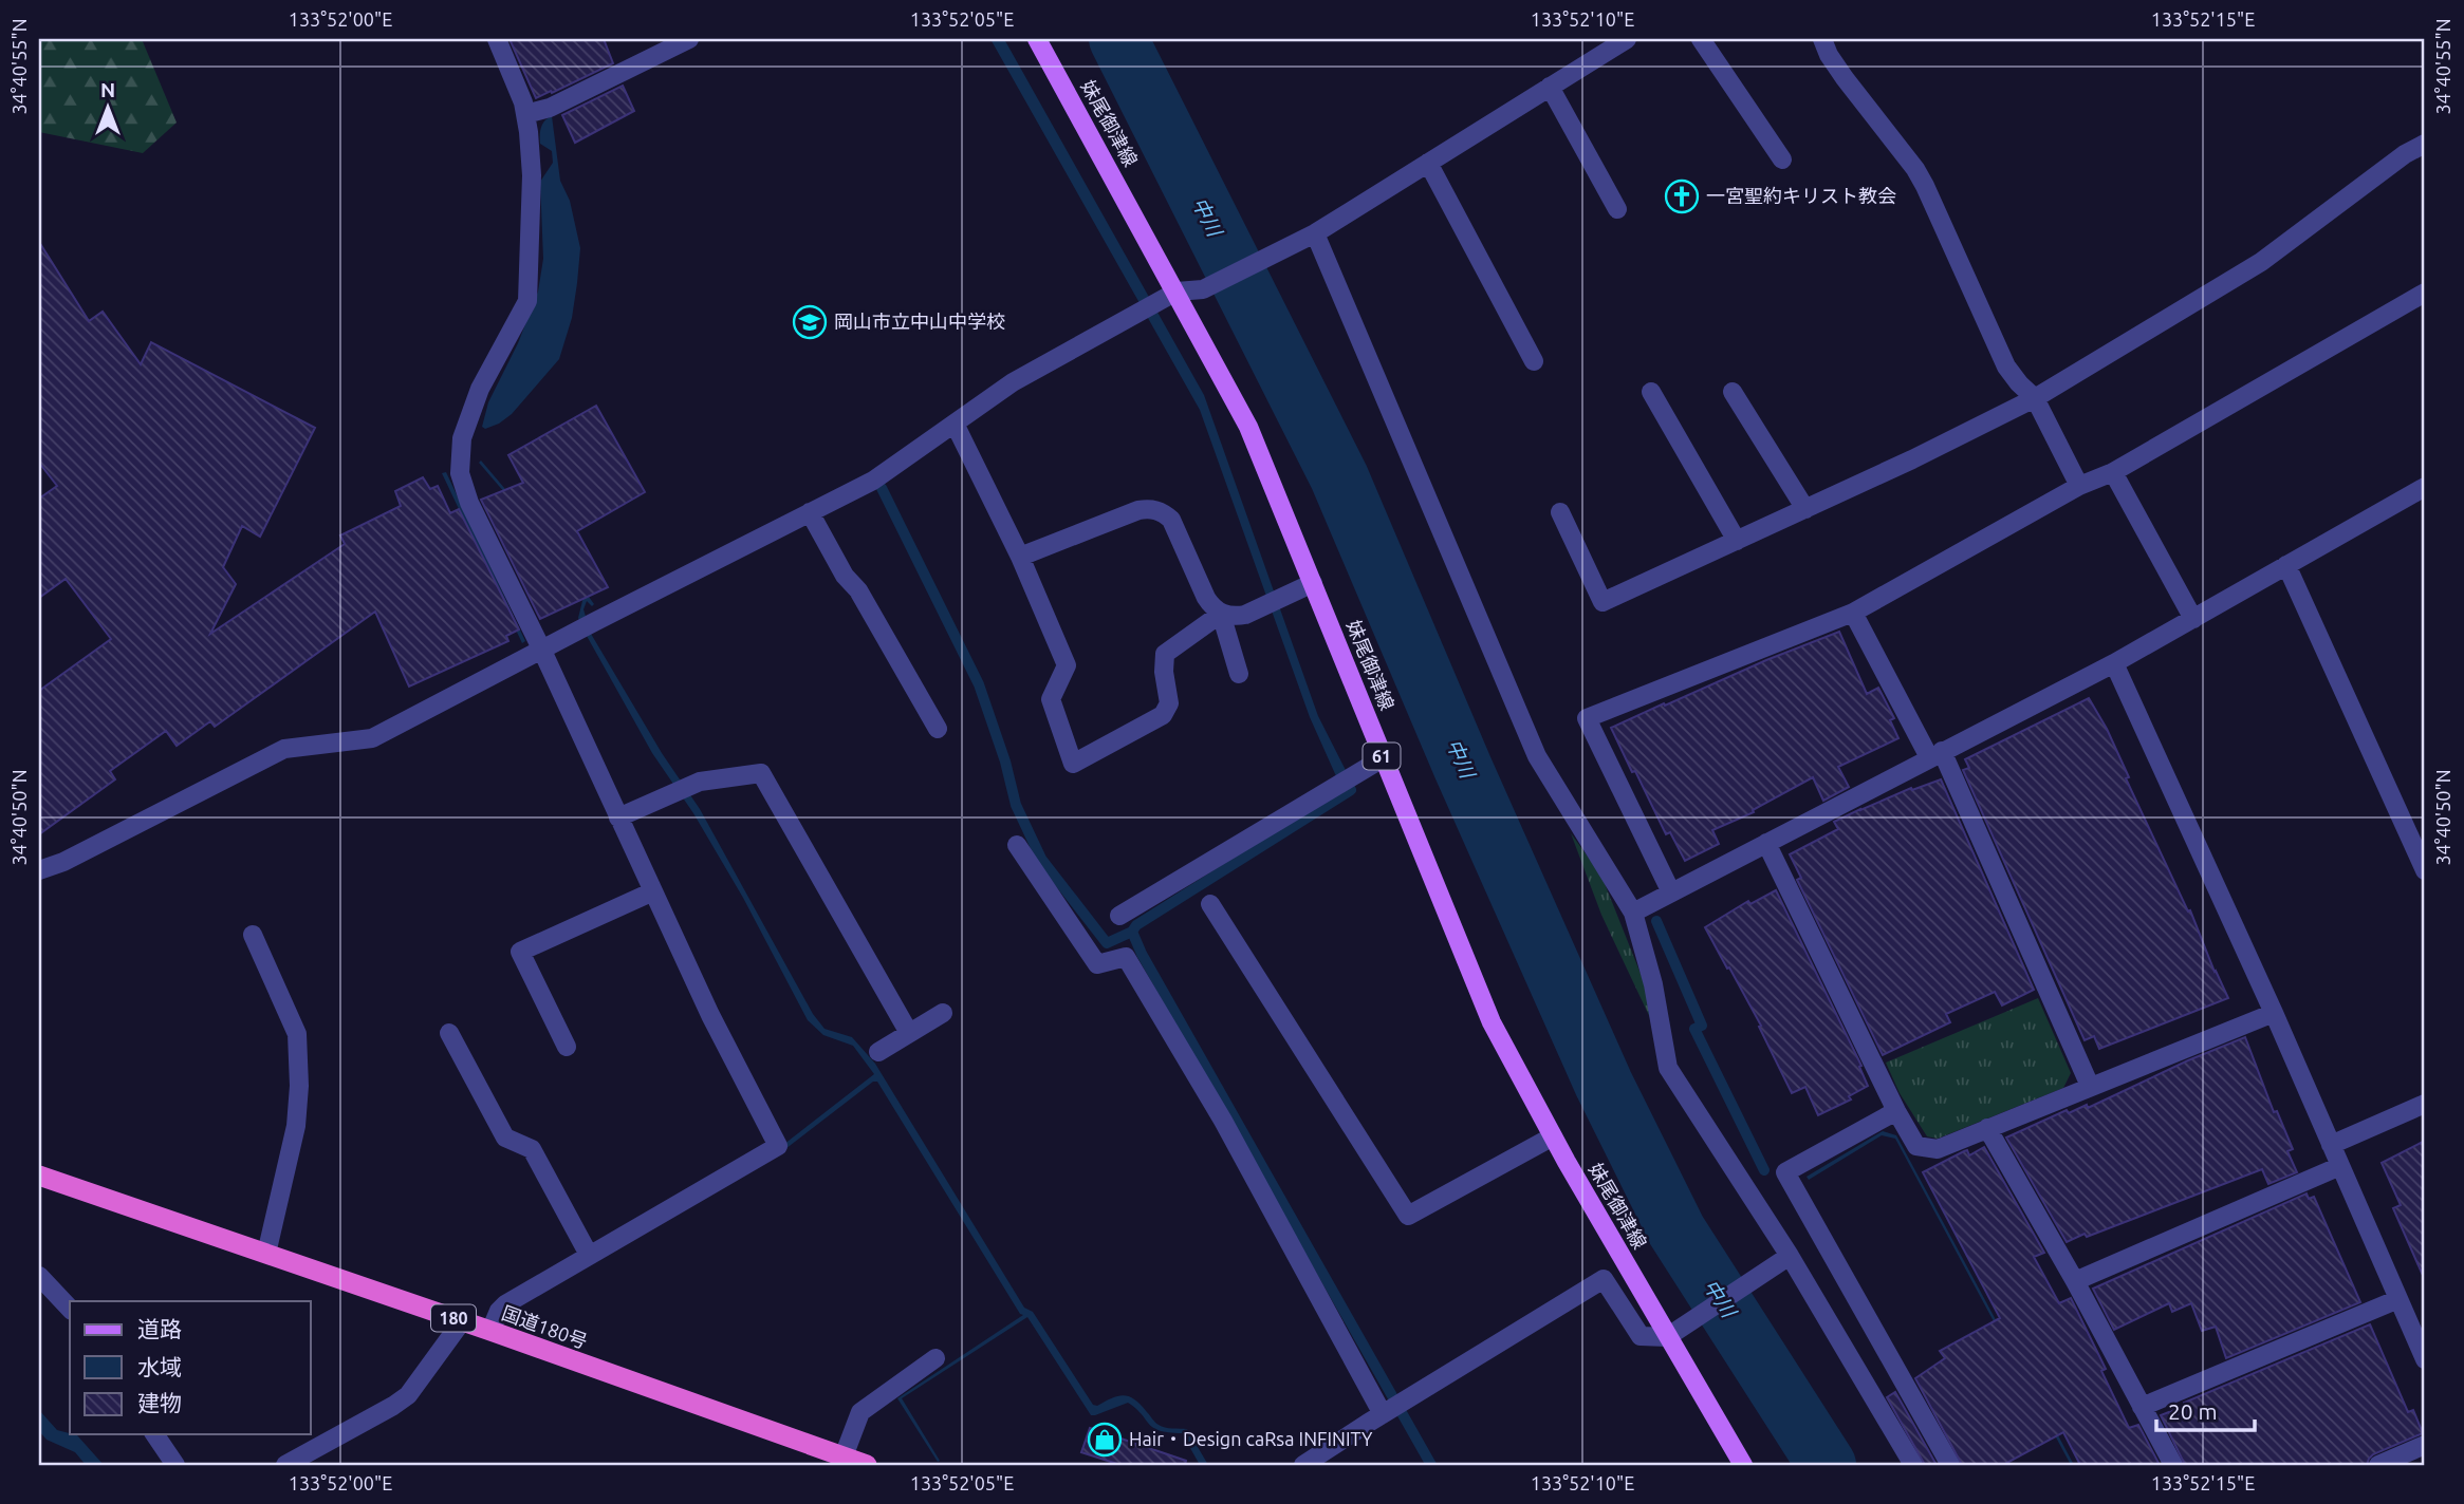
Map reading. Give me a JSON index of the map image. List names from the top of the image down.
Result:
{
  "streets": {
    "highway": ["180", "国道180号"],
    "main road": ["妹尾御津線", "61"]
  },
  "water": ["中川"],
  "places": {
    "church": ["一宮聖約キリスト教会"],
    "school or university": ["岡山市立中山中学校"],
    "shop": ["Hair・Design caRsa INFINITY"]
  },
  "legend": ["道路", "水域", "建物"],
  "scale_bar": "20 m",
  "north": "top",
  "coordinates": [
    "133°52'00\"E",
    "133°52'05\"E",
    "133°52'10\"E",
    "133°52'15\"E",
    "34°40'55\"N",
    "34°40'50\"N"
  ]
}
